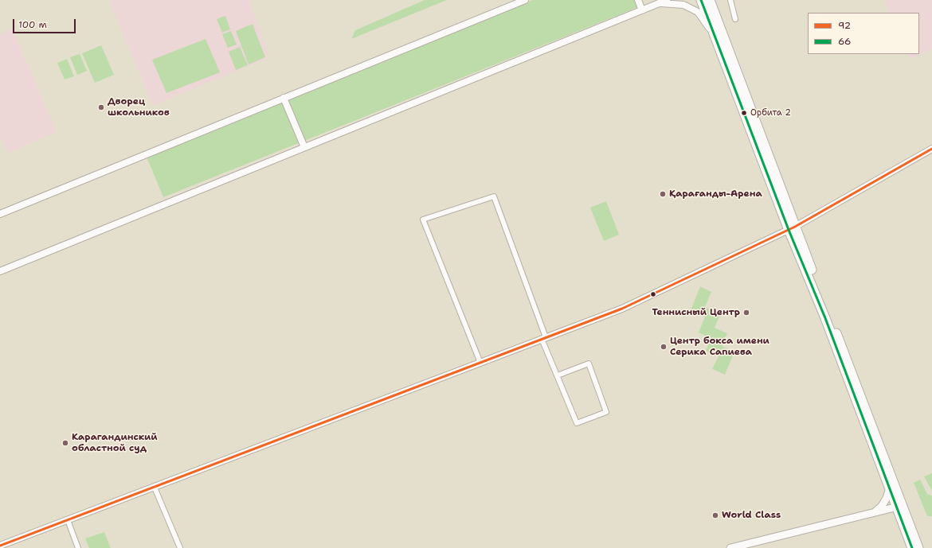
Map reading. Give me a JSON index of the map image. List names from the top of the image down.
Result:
{
  "places": [
    "Дворец школьников",
    "Орбита 2",
    "Қарағанды-Арена",
    "Теннисный Центр",
    "Центр бокса имени Серика Сапиева",
    "Карагандинский областной суд",
    "World Class"
  ],
  "lines": ["transit line 66", "transit line 92"],
  "legend": ["92", "66"],
  "scale_bar": "100 m"
}
